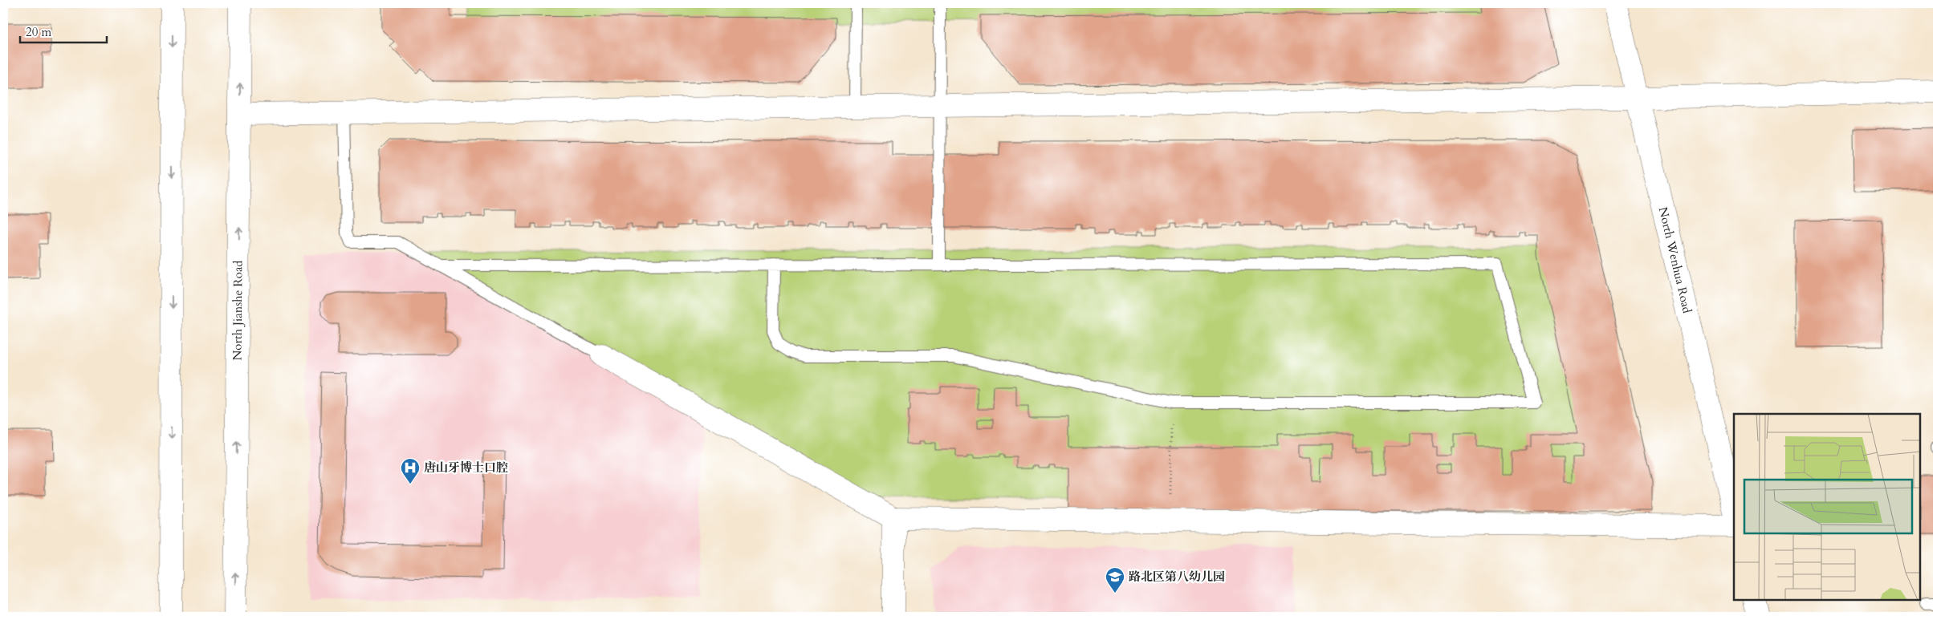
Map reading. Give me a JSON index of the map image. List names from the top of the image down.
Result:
{
  "streets": {
    "street": ["North Wenhua Road", "North Jianshe Road"]
  },
  "places": {
    "hospital": ["唐山牙博士口腔"],
    "school or university": ["路北区第八幼儿园"]
  },
  "scale_bar": "20 m"
}
